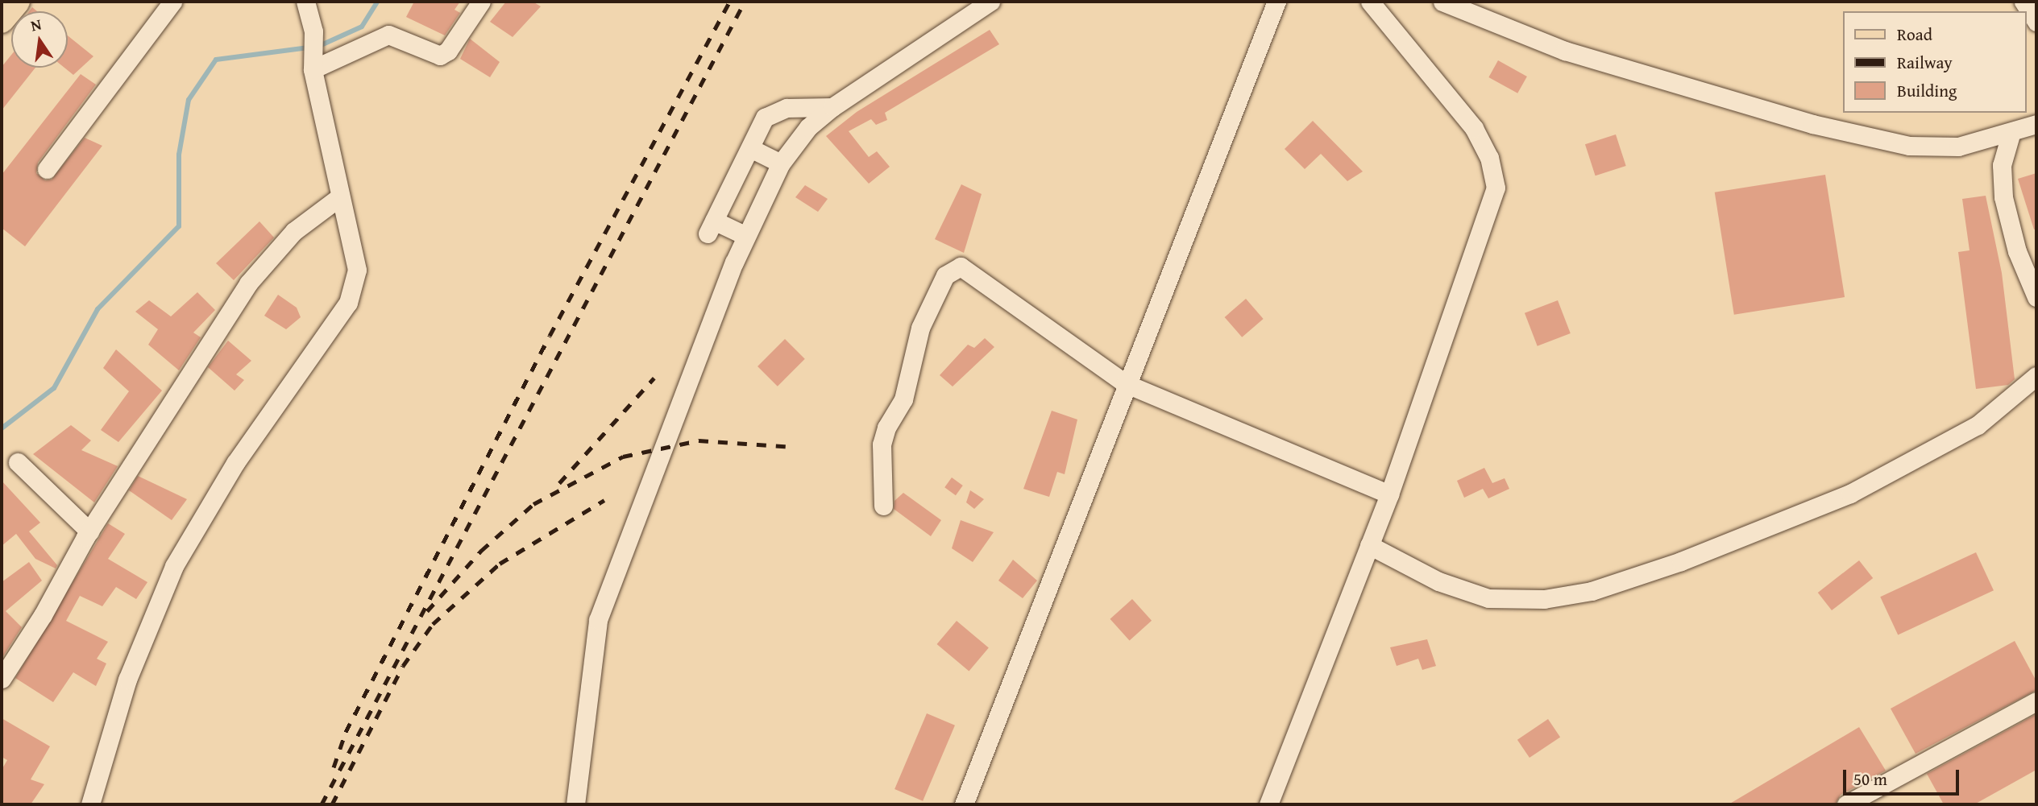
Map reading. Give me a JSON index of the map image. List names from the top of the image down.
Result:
{
  "legend": ["Road", "Railway", "Building"],
  "scale_bar": "50 m",
  "north": "top"
}
